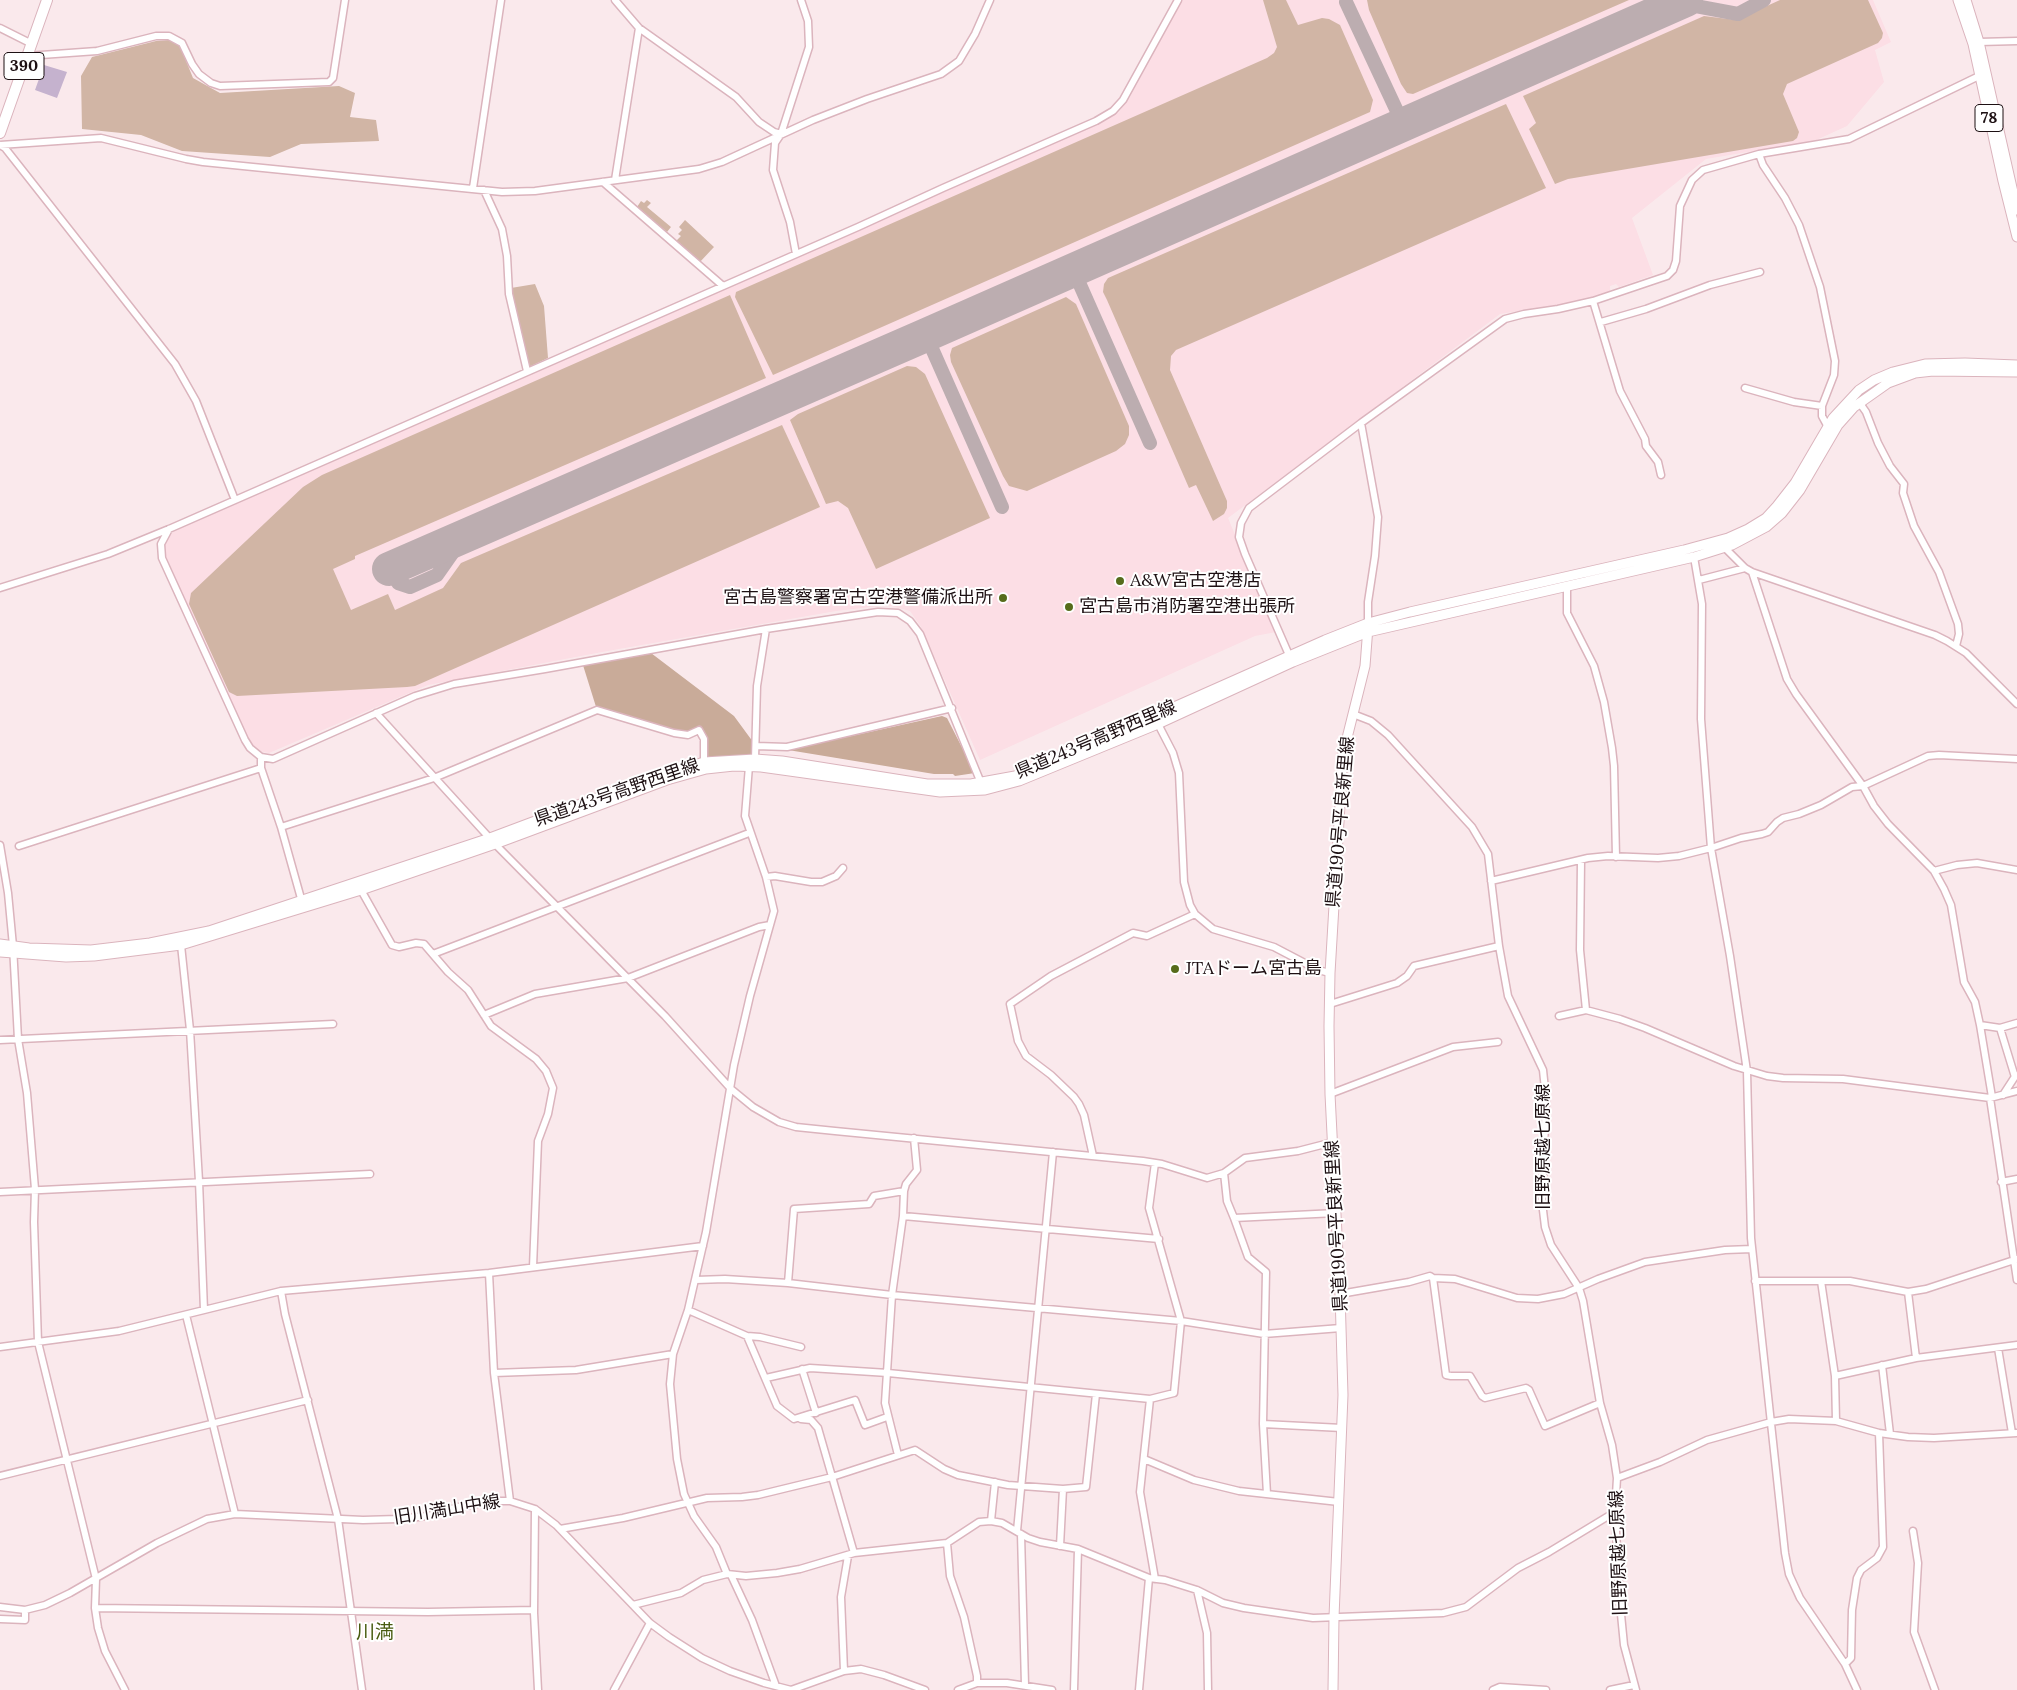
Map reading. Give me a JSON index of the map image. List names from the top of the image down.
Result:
{
  "streets": {
    "highway": ["390"],
    "main road": ["78", "県道243号高野西里線", "県道190号平良新里線"],
    "street": ["旧野原越七原線", "旧川満山中線"]
  },
  "crossings": [
    ["県道243号高野西里線", "県道190号平良新里線"],
    ["県道190号平良新里線", "旧野原越七原線"]
  ],
  "districts": ["川満"],
  "places": [
    "A&W宮古空港店",
    "宮古島警察署宮古空港警備派出所",
    "宮古島市消防署空港出張所",
    "JTAドーム宮古島"
  ]
}
